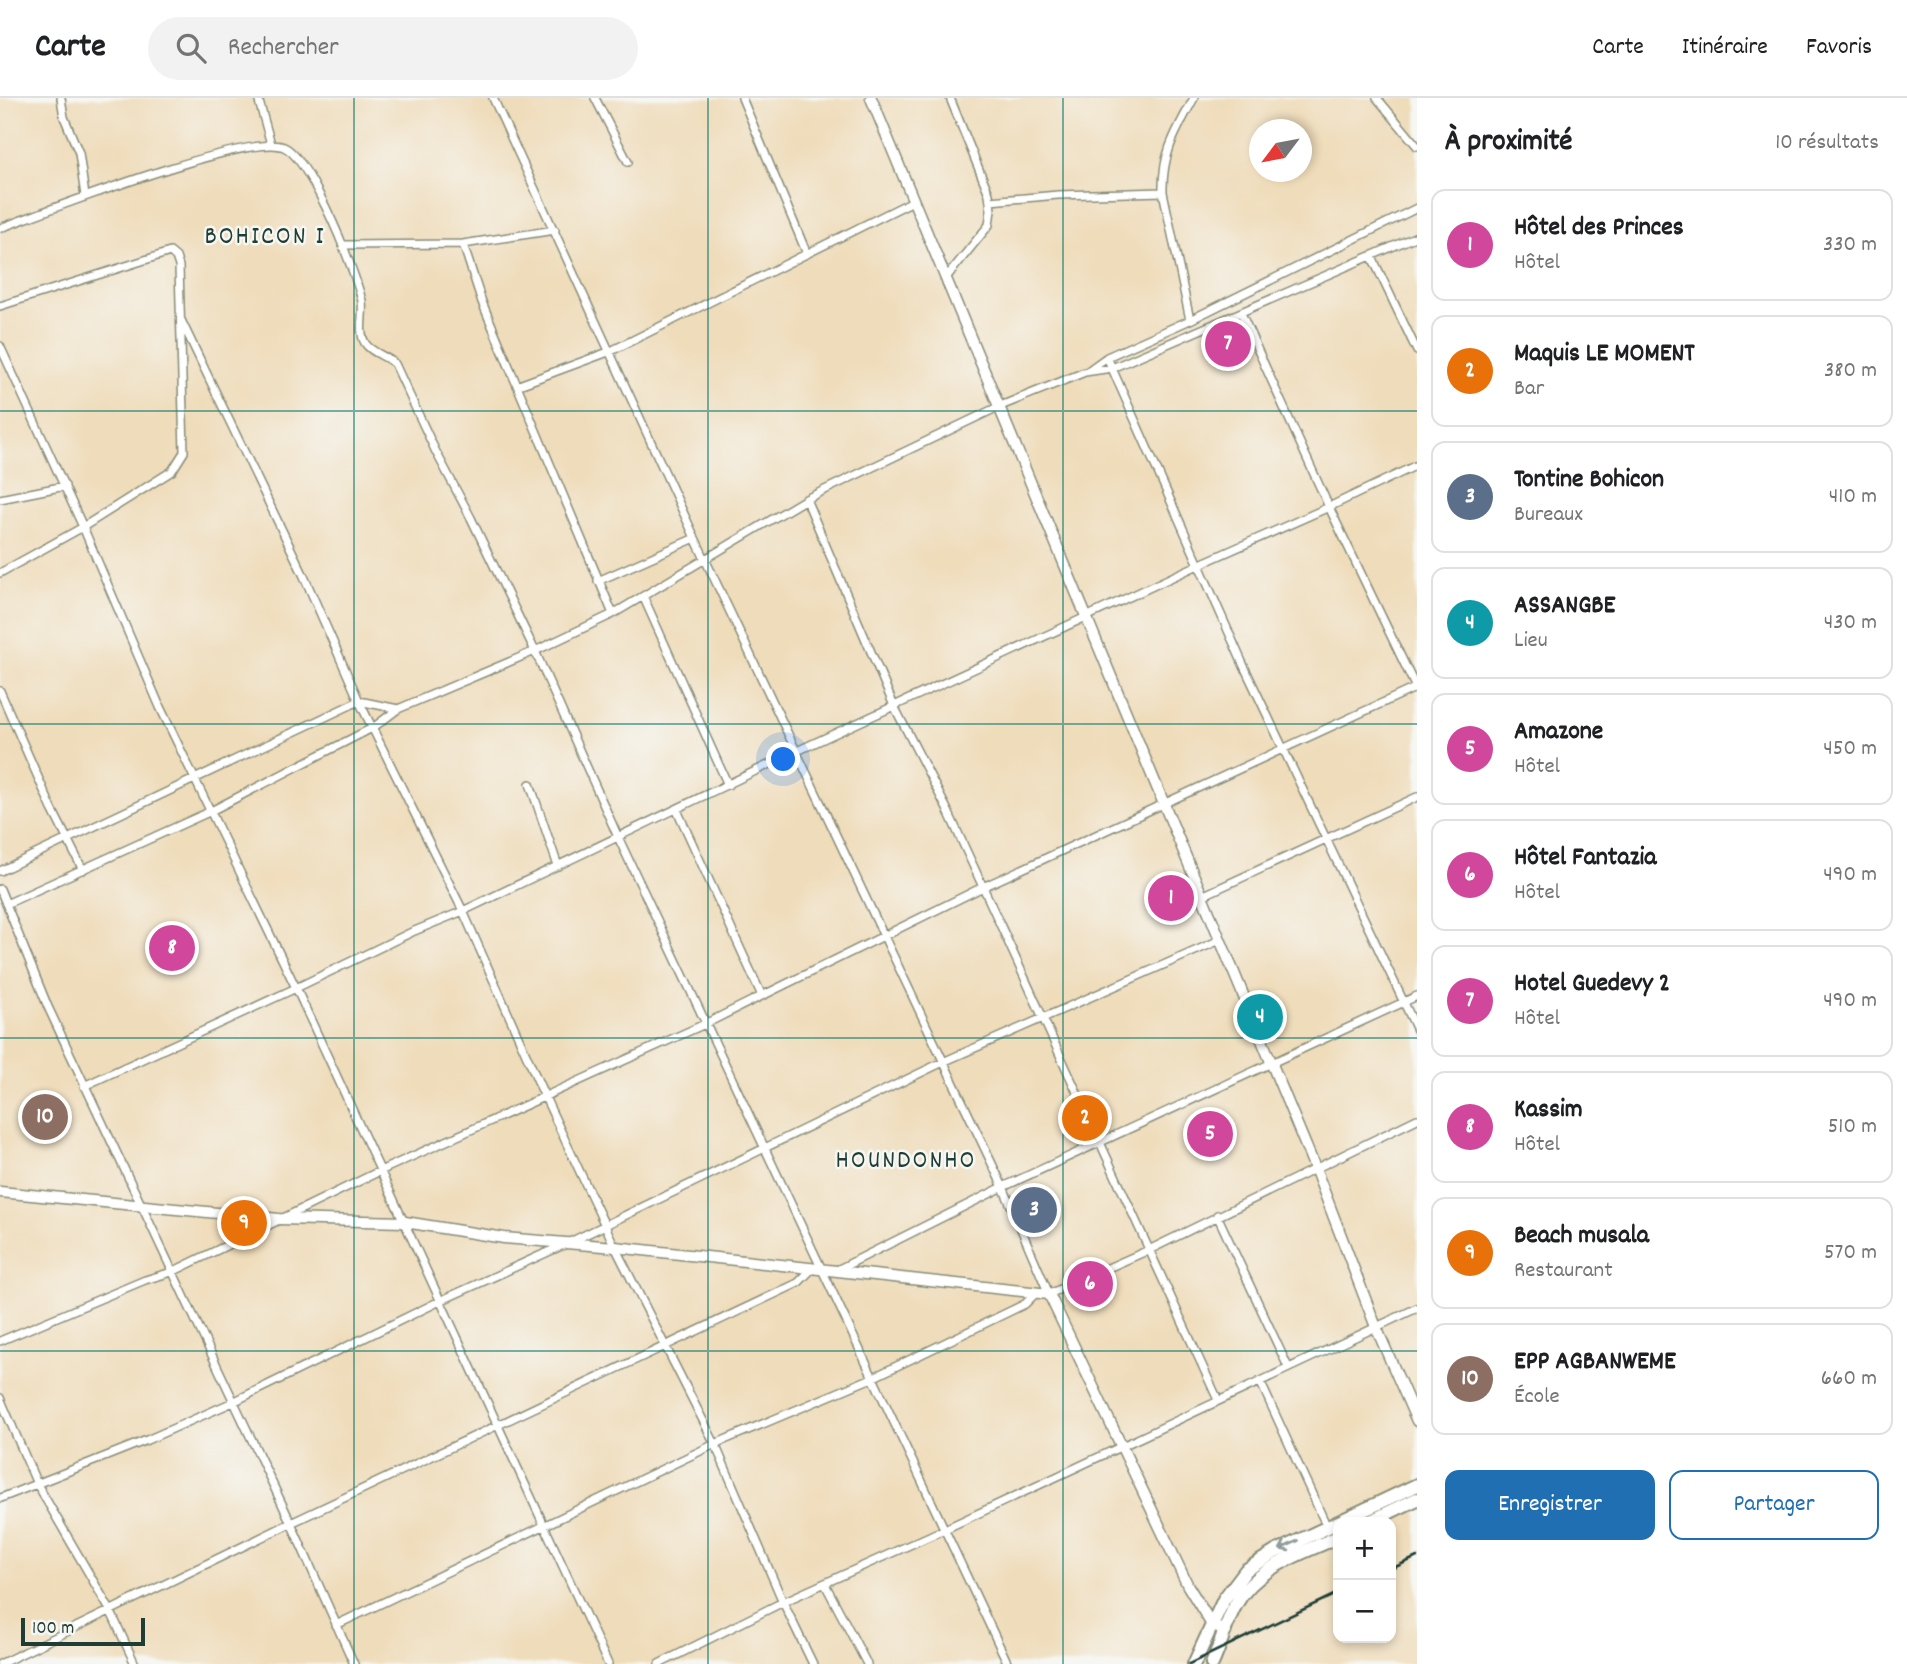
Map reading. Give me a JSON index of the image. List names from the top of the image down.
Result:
{
  "districts": ["BOHICON I", "HOUNDONHO"],
  "scale_bar": "100 m",
  "north": "bottom left",
  "page": {
    "header": "Carte",
    "search": "Rechercher",
    "nav": ["Carte", "Itinéraire", "Favoris"],
    "heading": ["À proximité", "10 résultats"],
    "list": [
      {
        "mark": "1",
        "name": "Hôtel des Princes",
        "note": "Hôtel",
        "value": "330 m"
      },
      {
        "mark": "2",
        "name": "Maquis LE MOMENT",
        "note": "Bar",
        "value": "380 m"
      },
      {
        "mark": "3",
        "name": "Tontine Bohicon",
        "note": "Bureaux",
        "value": "410 m"
      },
      {
        "mark": "4",
        "name": "ASSANGBE",
        "note": "Lieu",
        "value": "430 m"
      },
      {
        "mark": "5",
        "name": "Amazone",
        "note": "Hôtel",
        "value": "450 m"
      },
      {
        "mark": "6",
        "name": "Hôtel Fantazia",
        "note": "Hôtel",
        "value": "490 m"
      },
      {
        "mark": "7",
        "name": "Hotel Guedevy 2",
        "note": "Hôtel",
        "value": "490 m"
      },
      {
        "mark": "8",
        "name": "Kassim",
        "note": "Hôtel",
        "value": "510 m"
      },
      {
        "mark": "9",
        "name": "Beach musala",
        "note": "Restaurant",
        "value": "570 m"
      },
      {
        "mark": "10",
        "name": "EPP AGBANWEME",
        "note": "École",
        "value": "660 m"
      }
    ],
    "pins": [
      "7",
      "1",
      "8",
      "4",
      "10",
      "2",
      "5",
      "3",
      "9",
      "6"
    ],
    "buttons": ["Enregistrer", "Partager"],
    "map_buttons": ["+", "−"],
    "scale": "100 m"
  }
}
